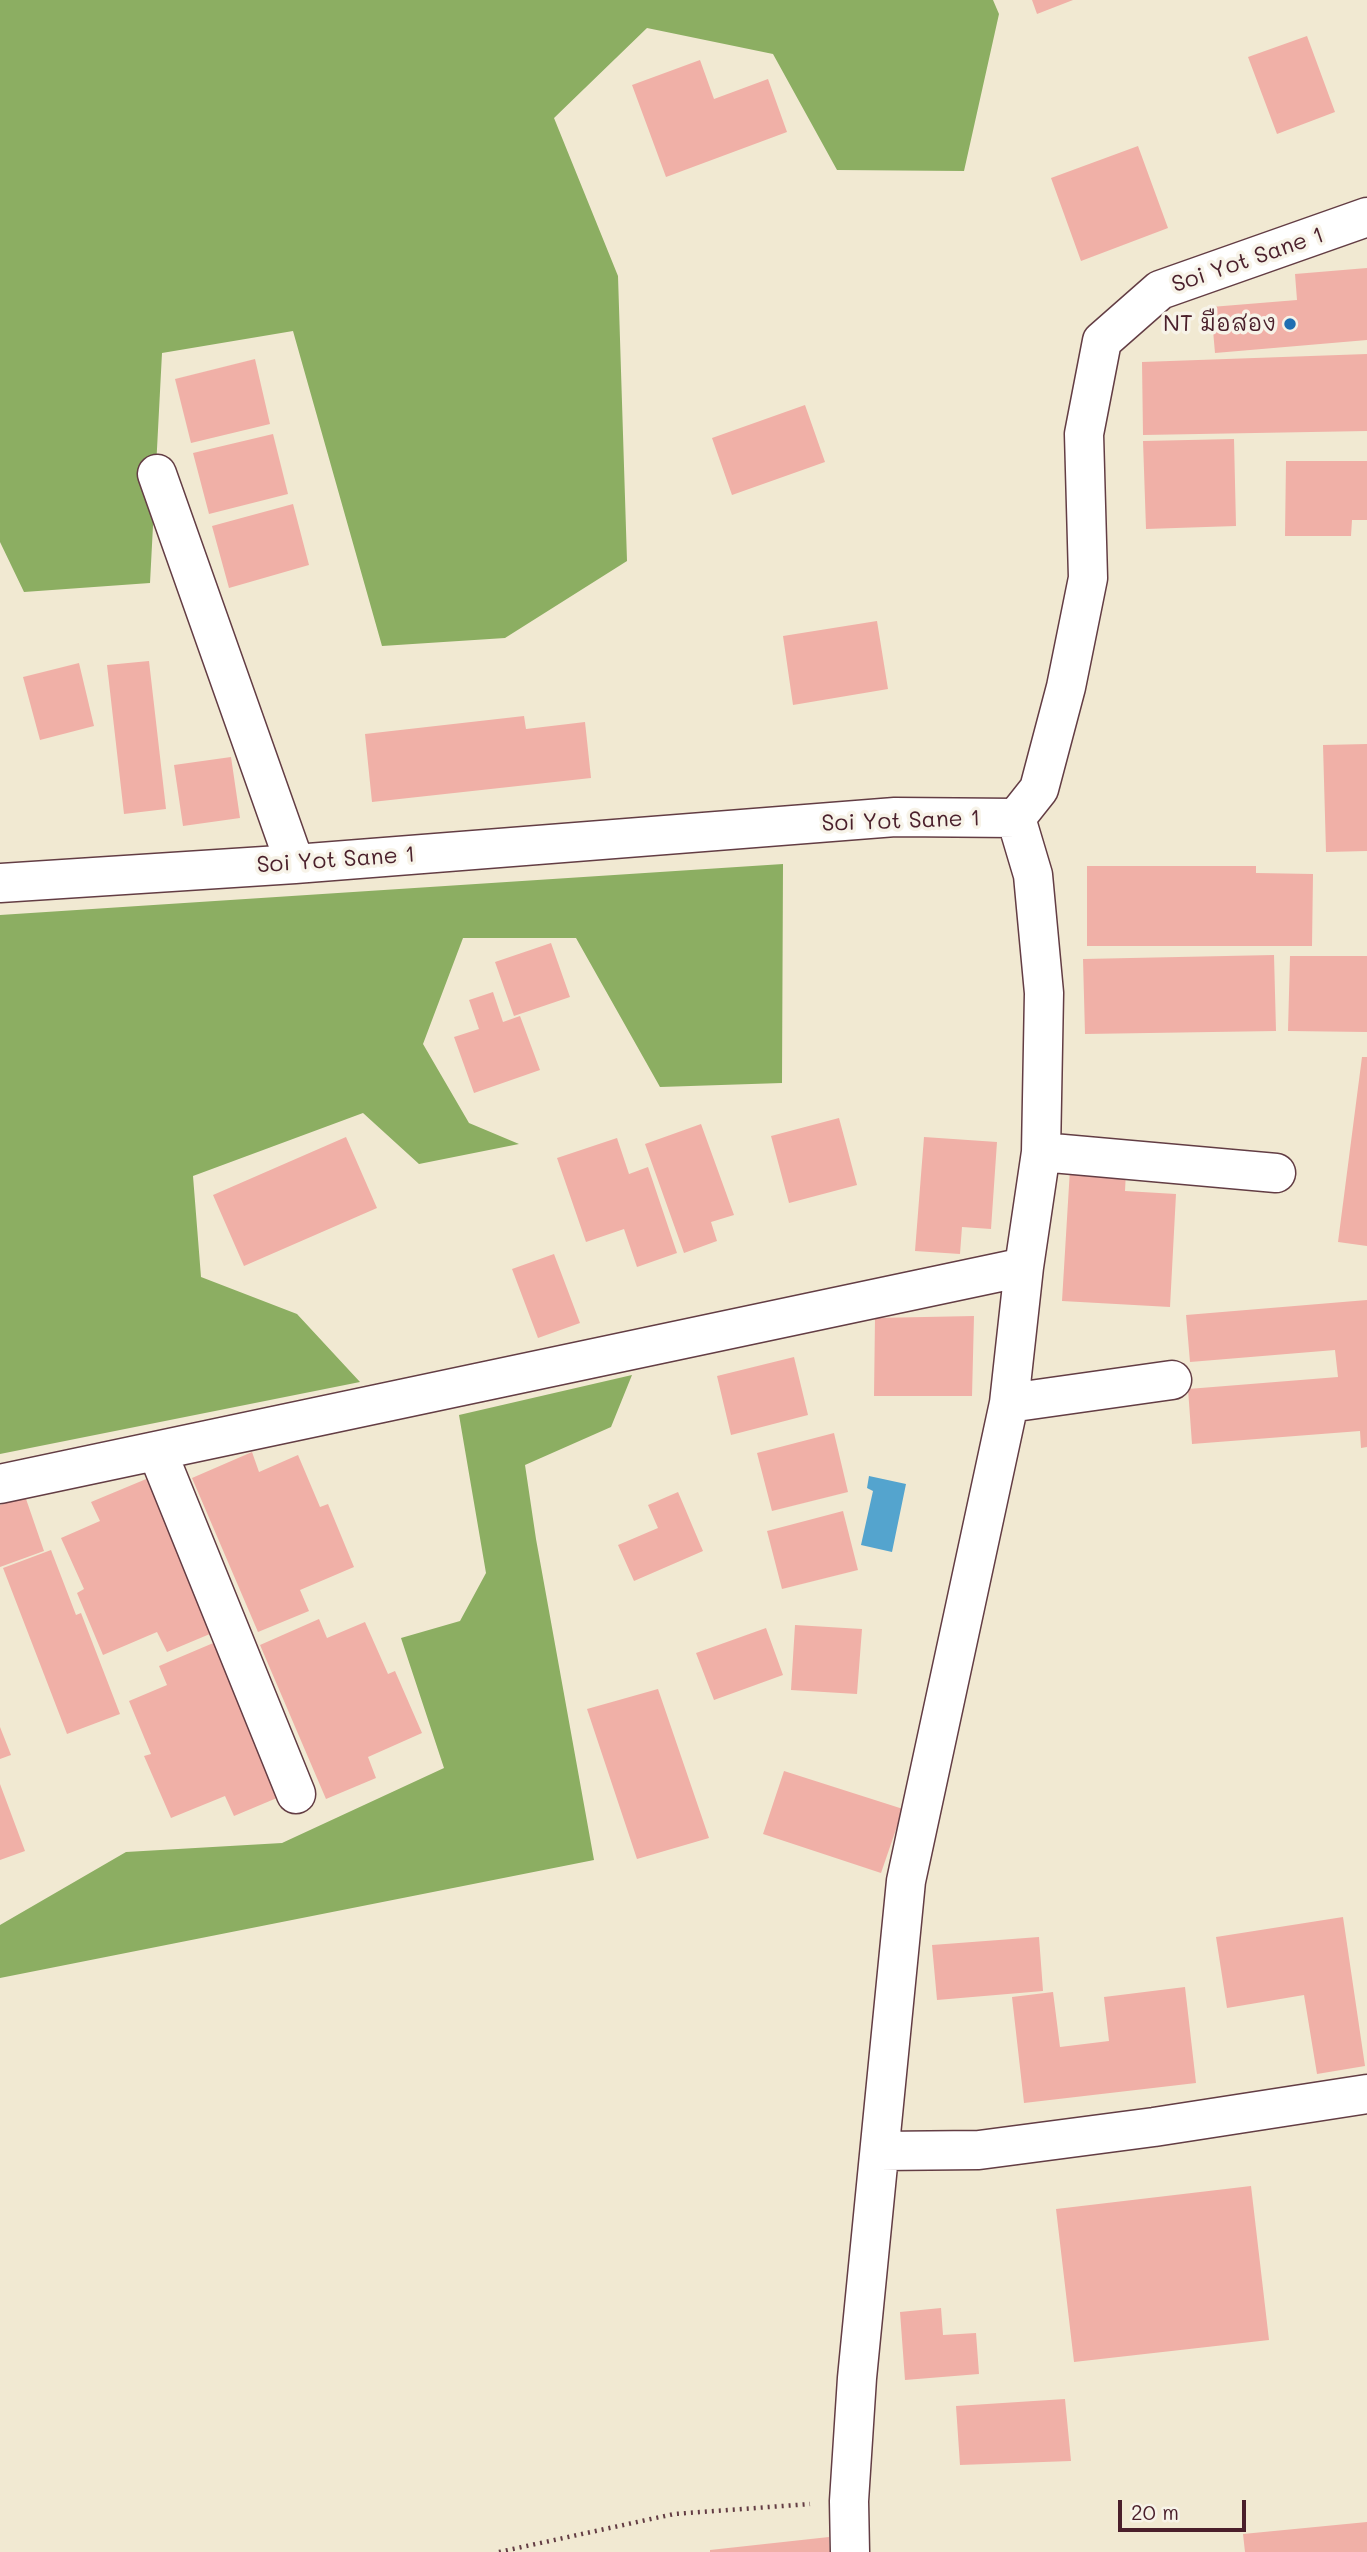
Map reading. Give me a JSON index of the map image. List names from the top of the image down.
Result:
{
  "streets": {
    "street": ["Soi Yot Sane 1"]
  },
  "places": ["NT มือสอง"],
  "scale_bar": "20 m"
}
